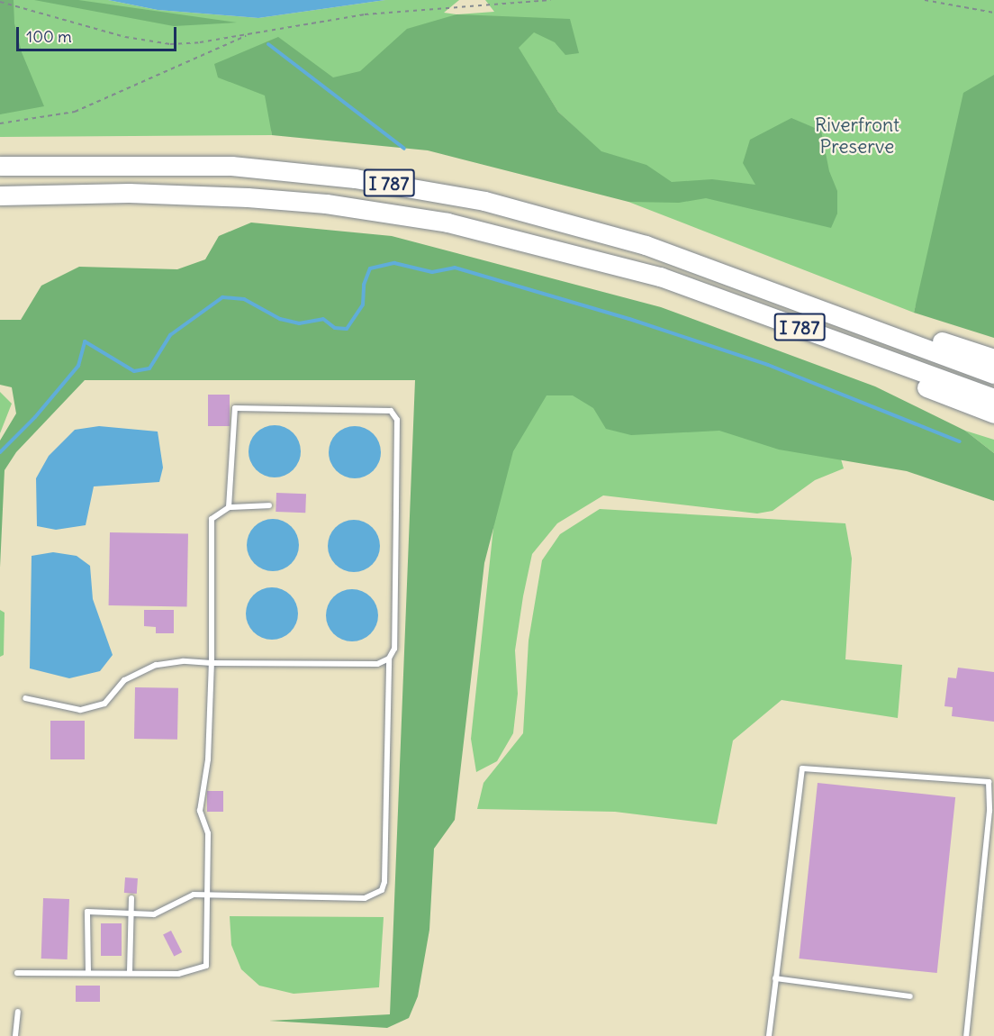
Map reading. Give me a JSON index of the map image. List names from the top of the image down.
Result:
{
  "streets": {
    "highway": ["I 787"]
  },
  "parks": ["Riverfront Preserve"],
  "scale_bar": "100 m"
}
